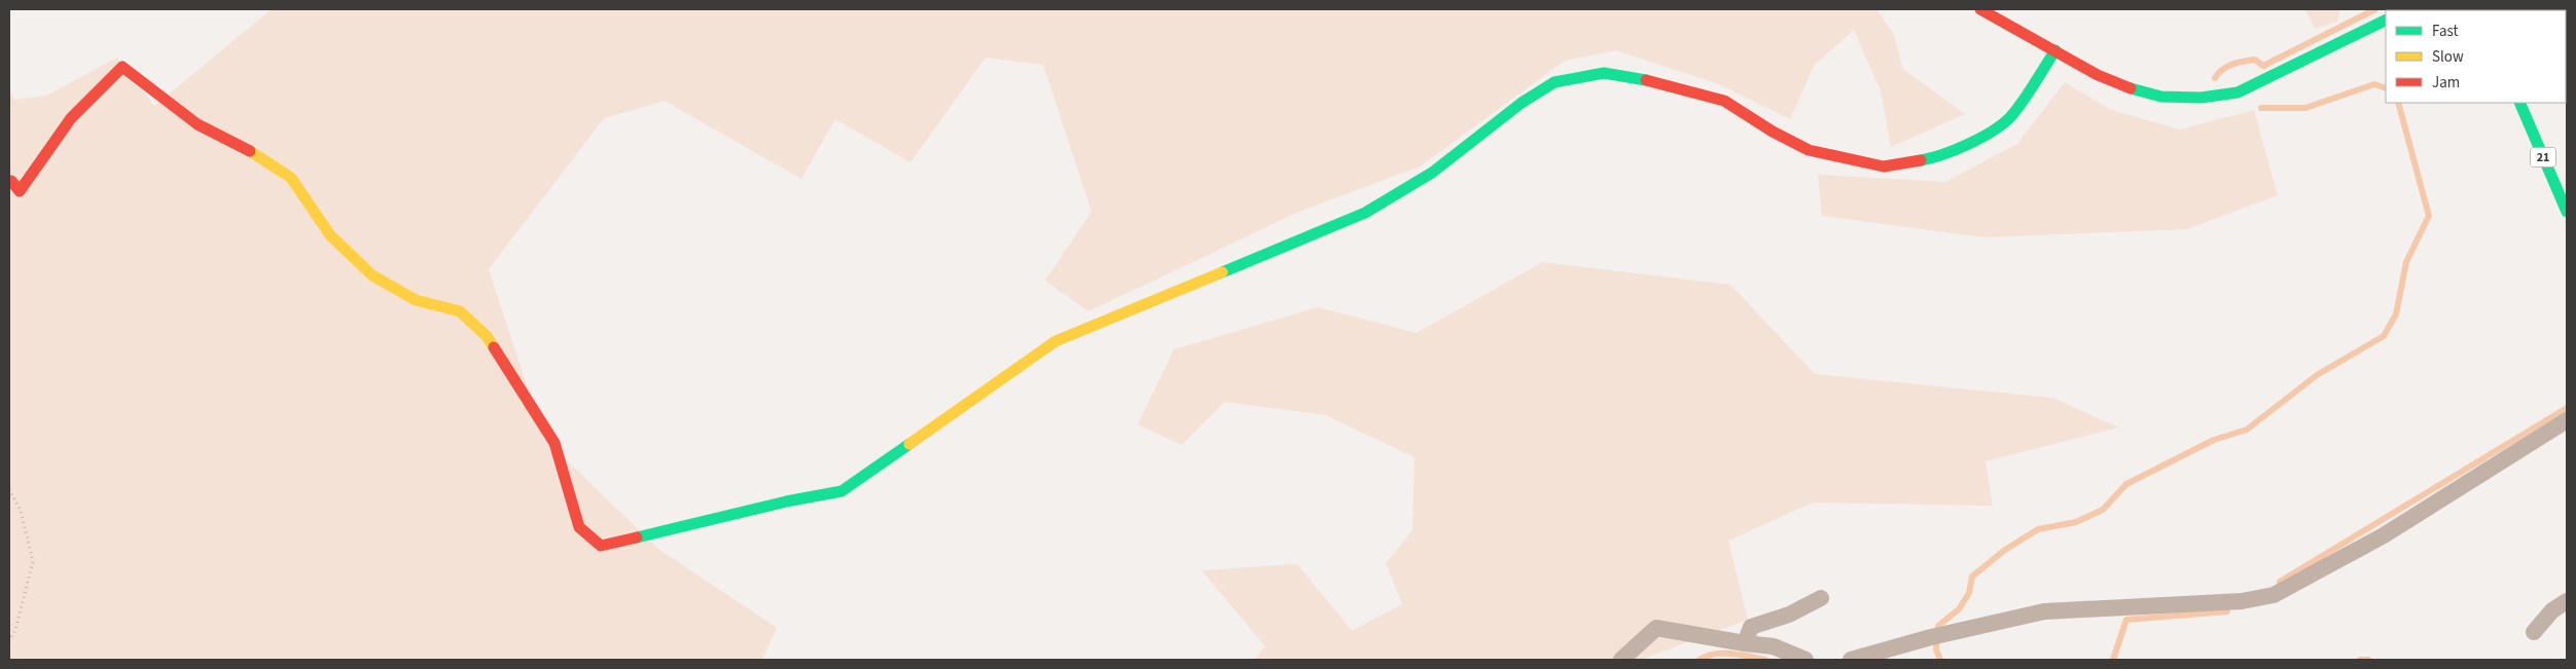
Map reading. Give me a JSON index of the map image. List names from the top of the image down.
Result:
{
  "streets": {
    "street": ["21"]
  },
  "legend": ["Fast", "Slow", "Jam"]
}
